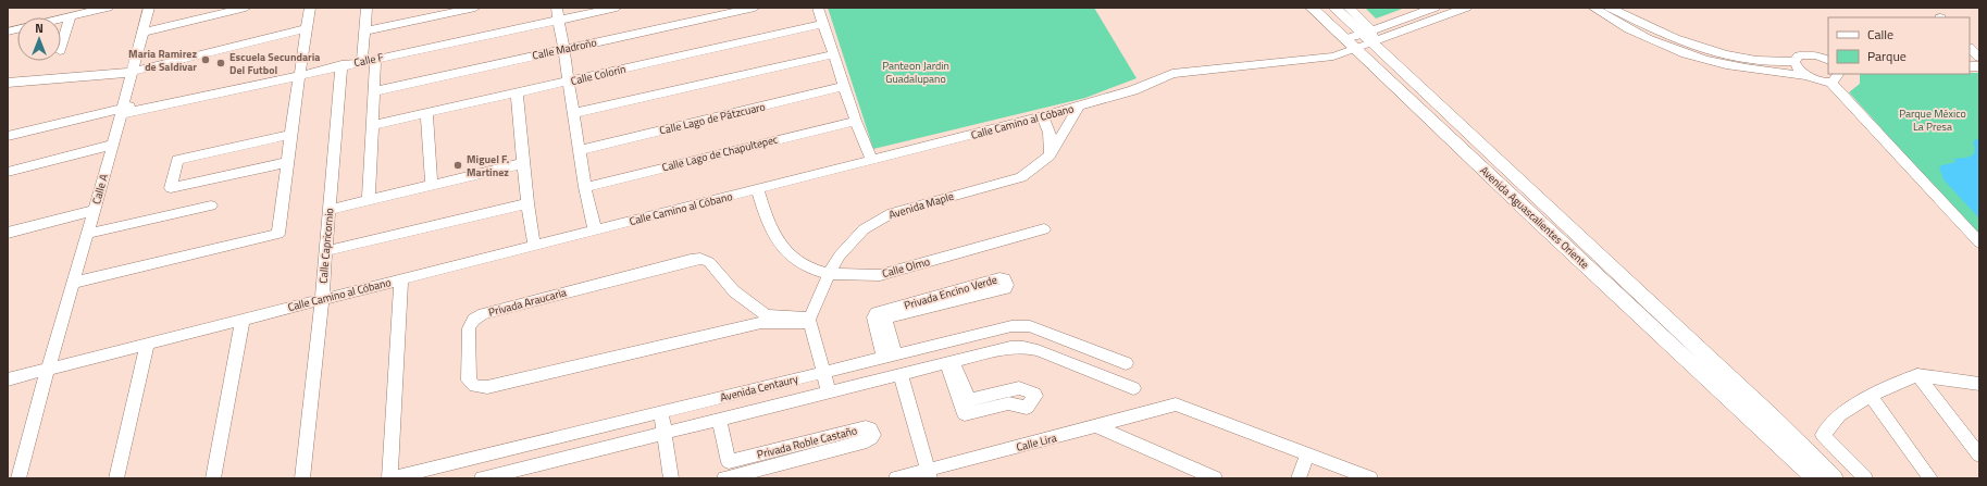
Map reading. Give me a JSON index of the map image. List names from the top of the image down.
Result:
{
  "streets": {
    "main road": ["Avenida Aguascalientes Oriente"],
    "street": [
      "Calle Madroño",
      "Calle F",
      "Calle Colorín",
      "Calle Lago de Pátzcuaro",
      "Calle Camino al Cóbano",
      "Calle Lago de Chapultepec",
      "Calle A",
      "Avenida Maple",
      "Calle Capricornio",
      "Calle Olmo",
      "Privada Encino Verde",
      "Privada Araucaria",
      "Avenida Centaury",
      "Privada Roble Castaño",
      "Calle Lira"
    ]
  },
  "crossings": [
    ["Calle F", "Calle A"],
    ["Calle F", "Calle Capricornio"],
    ["Calle Camino al Cóbano", "Calle A"],
    ["Calle Camino al Cóbano", "Avenida Maple"],
    ["Calle Camino al Cóbano", "Avenida Aguascalientes Oriente"],
    ["Calle Camino al Cóbano", "Calle Capricornio"],
    ["Calle Camino al Cóbano", "Calle Olmo"],
    ["Avenida Maple", "Calle Olmo"],
    ["Avenida Maple", "Privada Araucaria"],
    ["Privada Encino Verde", "Avenida Centaury"],
    ["Avenida Centaury", "Privada Roble Castaño"]
  ],
  "parks": ["Panteon Jardin Guadalupano", "Parque México La Presa"],
  "places": ["Maria Ramirez de Saldivar", "Escuela Secundaria Del Futbol", "Miguel F. Martinez"],
  "legend": ["Calle", "Parque"],
  "north": "top"
}
